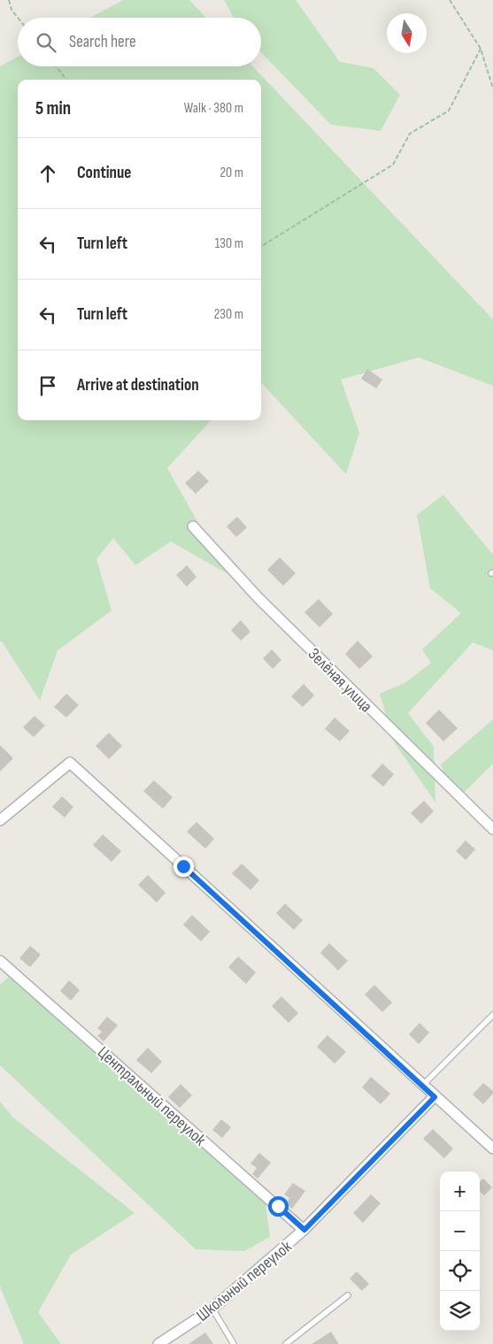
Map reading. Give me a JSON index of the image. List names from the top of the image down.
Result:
{
  "streets": {
    "street": ["Зелёная улица", "Центральный переулок", "Школьный переулок"]
  },
  "crossings": [
    ["Центральный переулок", "Школьный переулок"]
  ],
  "north": "bottom",
  "page": {
    "search": "Search here",
    "heading": ["5 min", "Walk · 380 m"],
    "list": [
      ["Continue", "20 m"],
      ["Turn left", "130 m"],
      ["Turn left", "230 m"],
      "Arrive at destination"
    ],
    "map_buttons": ["+", "−"]
  }
}
